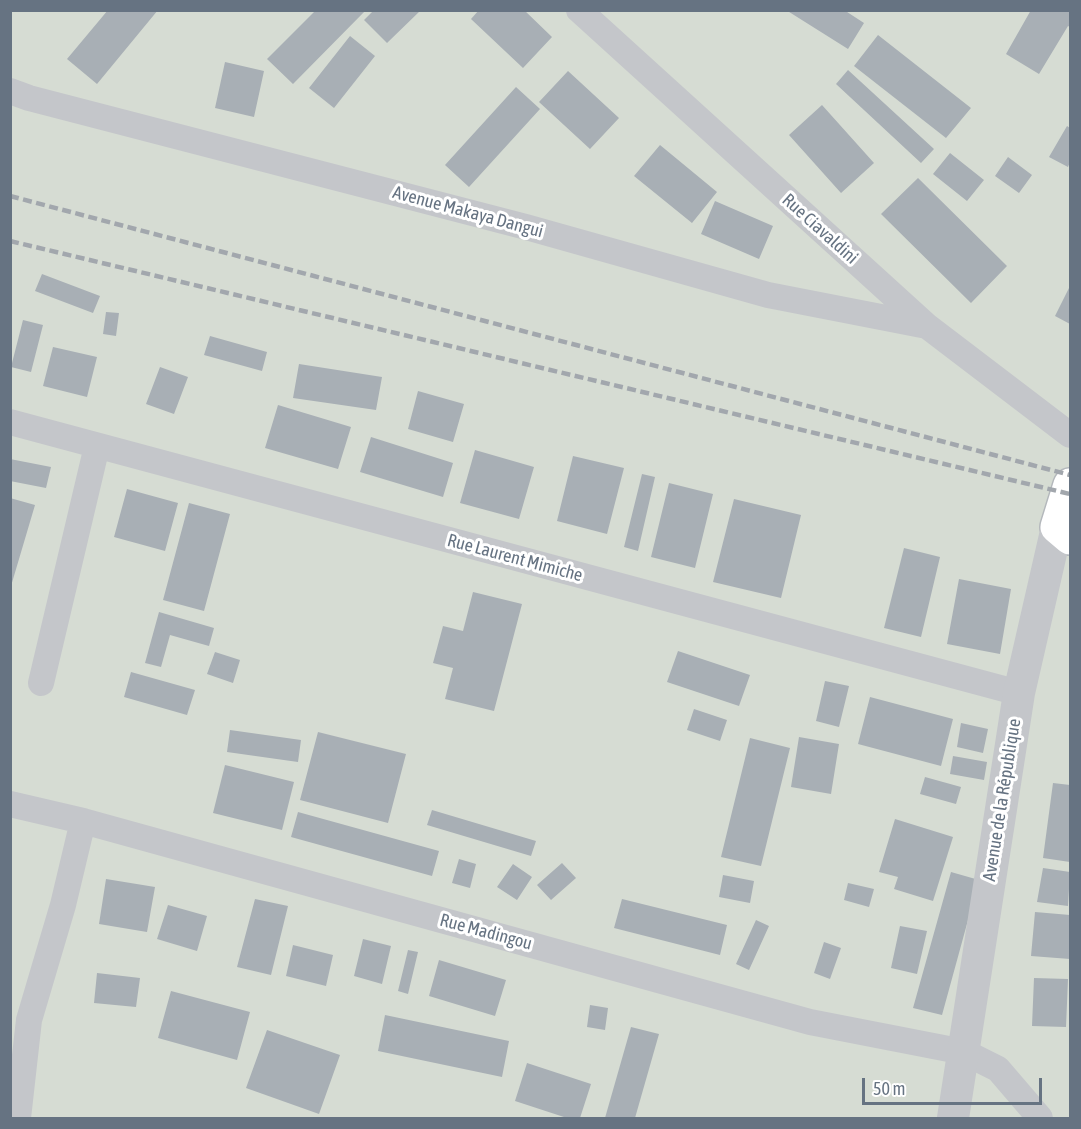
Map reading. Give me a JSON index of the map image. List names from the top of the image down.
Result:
{
  "streets": {
    "main road": ["Avenue de la République"],
    "street": [
      "Avenue Makaya Dangui",
      "Rue Ciavaldini",
      "Rue Laurent Mimiche",
      "Rue Madingou"
    ]
  },
  "crossings": [
    ["Avenue Makaya Dangui", "Rue Ciavaldini"],
    ["Rue Laurent Mimiche", "Avenue de la République"],
    ["Avenue de la République", "Rue Madingou"]
  ],
  "scale_bar": "50 m"
}
